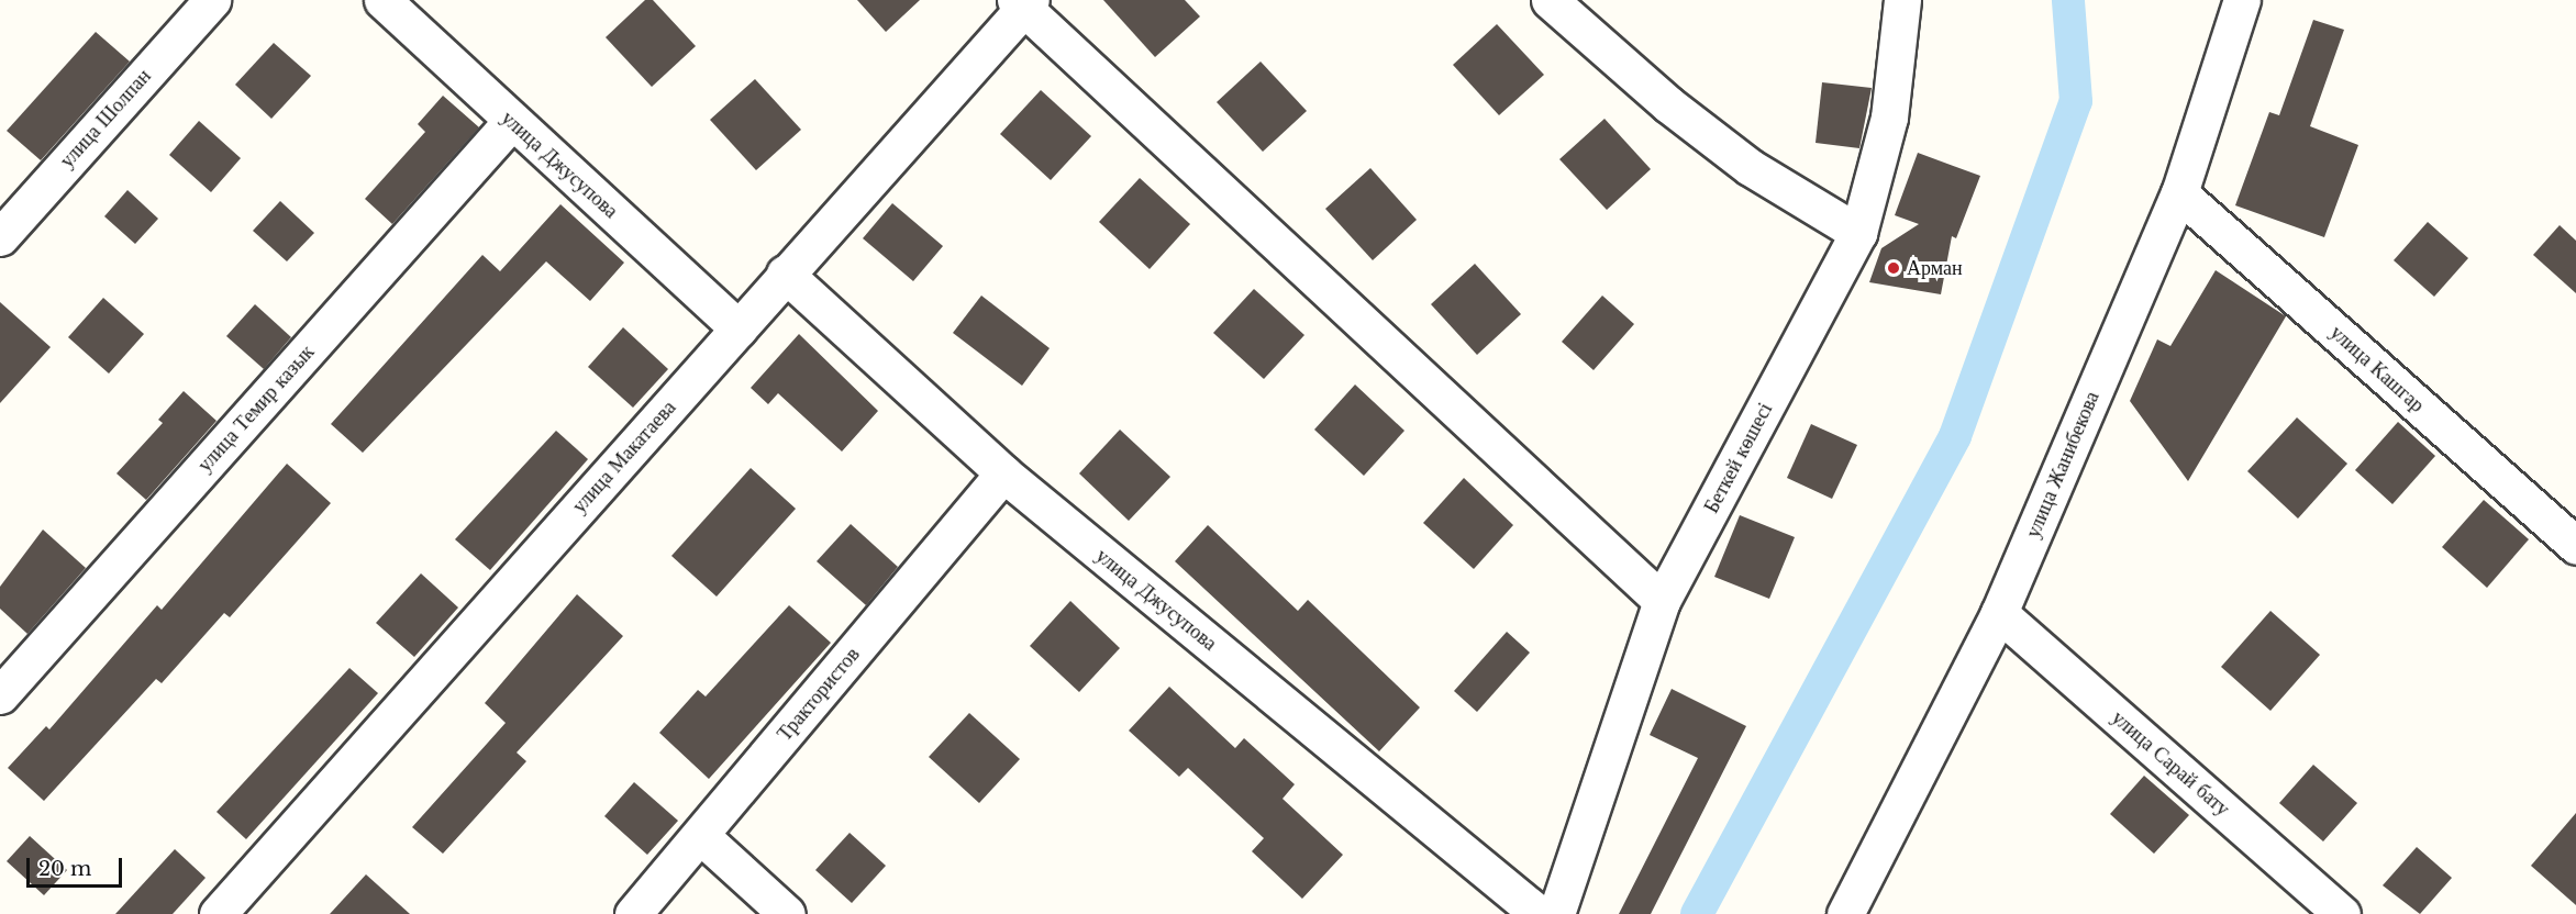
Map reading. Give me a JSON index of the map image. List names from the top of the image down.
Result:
{
  "streets": {
    "street": [
      "улица Шолпан",
      "улица Джусупова",
      "улица Кашгар",
      "улица Темир казык",
      "улица Макатаева",
      "Беткей көшесі",
      "улица Жанибекова",
      "Трактористов",
      "улица Сарай бату"
    ]
  },
  "crossings": [
    ["улица Джусупова", "улица Темир казык"],
    ["улица Джусупова", "улица Макатаева"],
    ["улица Джусупова", "Трактористов"],
    ["улица Кашгар", "улица Жанибекова"],
    ["улица Жанибекова", "улица Сарай бату"]
  ],
  "places": ["Арман"],
  "scale_bar": "20 m"
}
